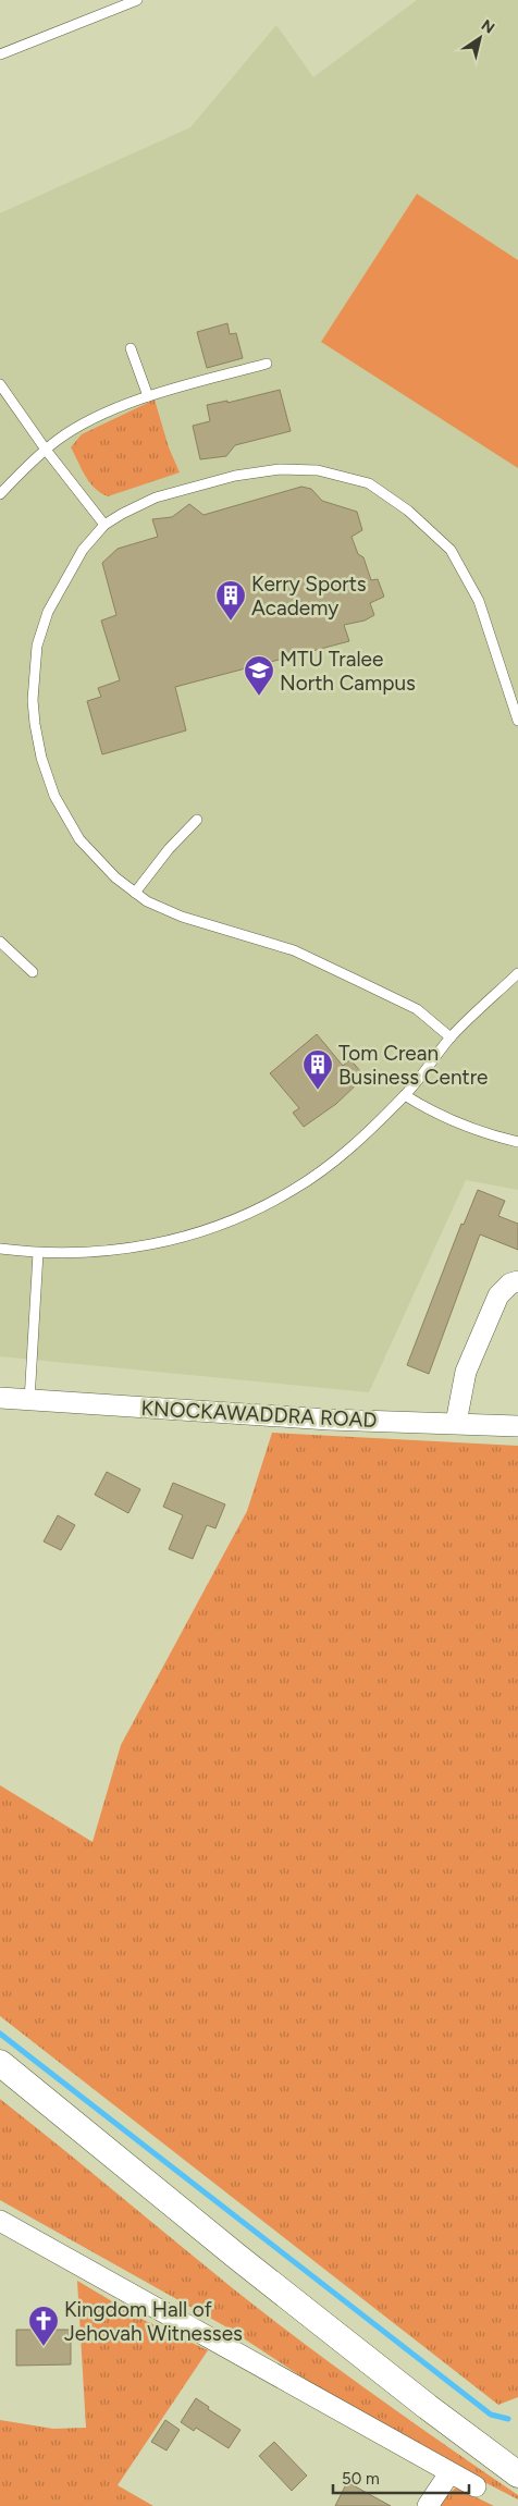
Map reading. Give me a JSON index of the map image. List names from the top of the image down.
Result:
{
  "streets": {
    "street": ["KNOCKAWADDRA ROAD"]
  },
  "places": {
    "building": ["Kerry Sports Academy", "Tom Crean Business Centre"],
    "school or university": ["MTU Tralee North Campus"],
    "church": ["Kingdom Hall of Jehovah Witnesses"]
  },
  "scale_bar": "50 m",
  "north": "top right"
}
